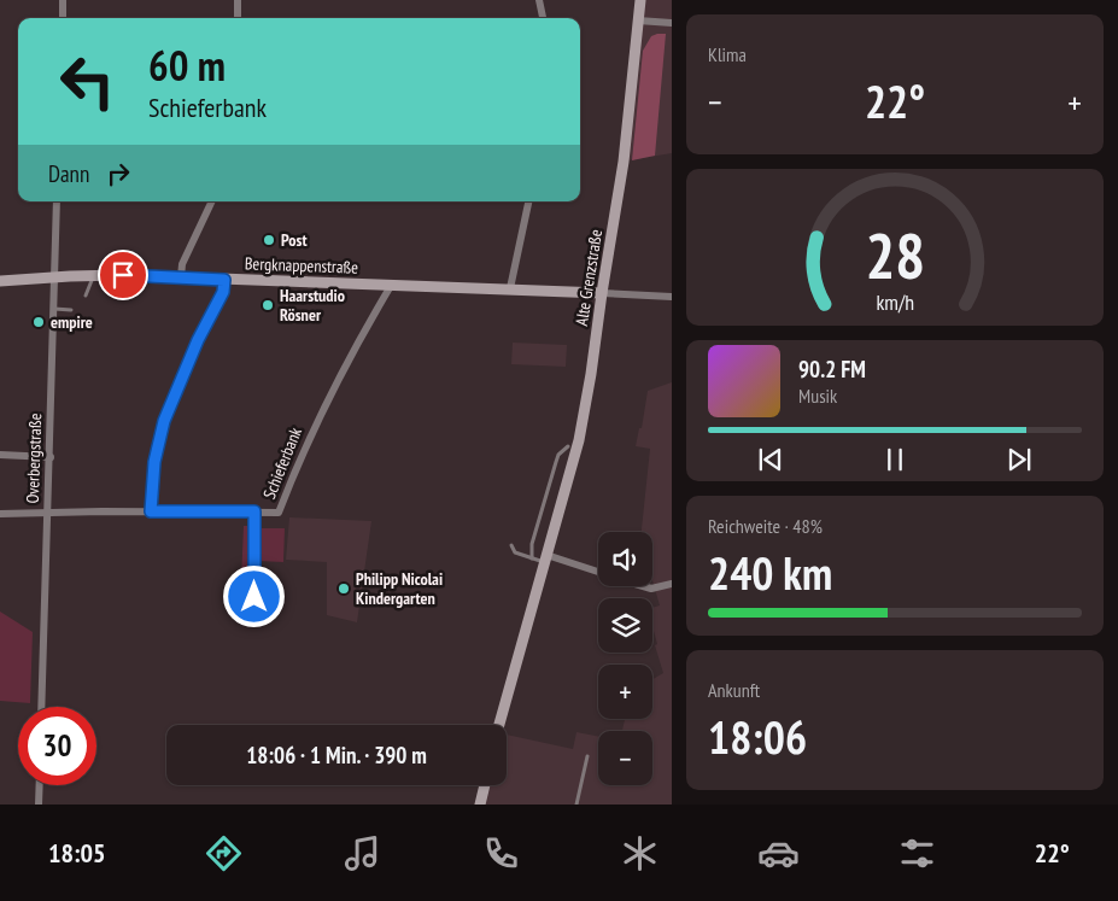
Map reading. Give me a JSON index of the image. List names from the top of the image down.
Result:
{
  "streets": {
    "street": [
      "Bergknappenstraße",
      "Alte Grenzstraße",
      "Overbergstraße",
      "Schieferbank"
    ]
  },
  "crossings": [
    ["Bergknappenstraße", "Alte Grenzstraße"],
    ["Bergknappenstraße", "Overbergstraße"],
    ["Bergknappenstraße", "Schieferbank"],
    ["Overbergstraße", "Schieferbank"]
  ],
  "places": [
    "Post",
    "Haarstudio Rösner",
    "empire",
    "Philipp Nicolai Kindergarten"
  ],
  "page": {
    "tile": [
      "Klima",
      ["Reichweite · 48%", "240 km"],
      ["Ankunft", "18:06"]
    ],
    "turn": ["60 m", "Schieferbank"],
    "heat": ["−", "22°", "+"],
    "then": "Dann",
    "song": ["90.2 FM", "Musik"],
    "map_buttons": ["+", "−"],
    "limit": "30",
    "trip": "18:06 · 1 Min. · 390 m",
    "tabs": ["18:05", "22°"],
    "gauge": ["28", "km/h"]
  }
}
